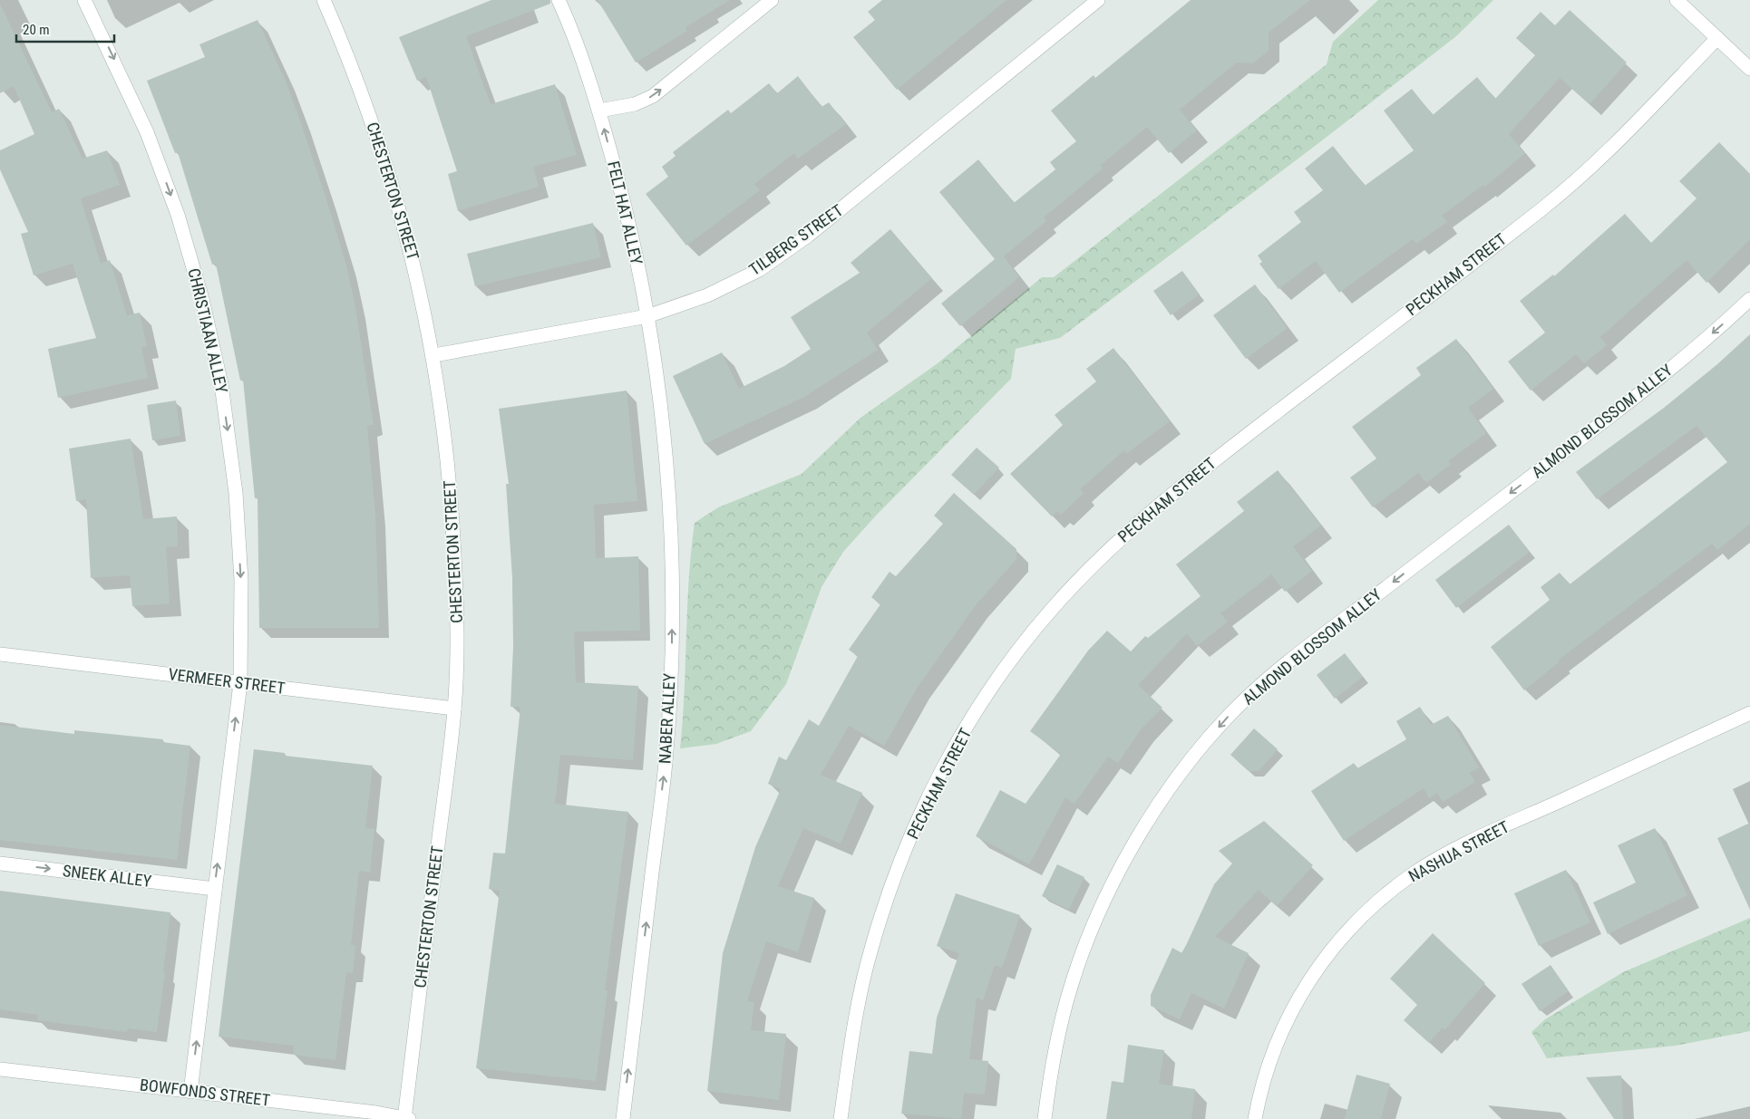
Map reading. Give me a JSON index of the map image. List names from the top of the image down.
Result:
{
  "streets": {
    "street": [
      "CHESTERTON STREET",
      "FELT HAT ALLEY",
      "TILBERG STREET",
      "PECKHAM STREET",
      "CHRISTIAAN ALLEY",
      "ALMOND BLOSSOM ALLEY",
      "VERMEER STREET",
      "NABER ALLEY",
      "NASHUA STREET",
      "SNEEK ALLEY",
      "BOWFONDS STREET"
    ]
  },
  "crossings": [
    ["CHESTERTON STREET", "TILBERG STREET"],
    ["CHESTERTON STREET", "VERMEER STREET"],
    ["CHESTERTON STREET", "BOWFONDS STREET"],
    ["FELT HAT ALLEY", "TILBERG STREET"],
    ["FELT HAT ALLEY", "NABER ALLEY"],
    ["TILBERG STREET", "NABER ALLEY"],
    ["CHRISTIAAN ALLEY", "VERMEER STREET"]
  ],
  "one_way": [
    "FELT HAT ALLEY",
    "CHRISTIAAN ALLEY",
    "ALMOND BLOSSOM ALLEY",
    "NABER ALLEY",
    "SNEEK ALLEY"
  ],
  "scale_bar": "20 m"
}
